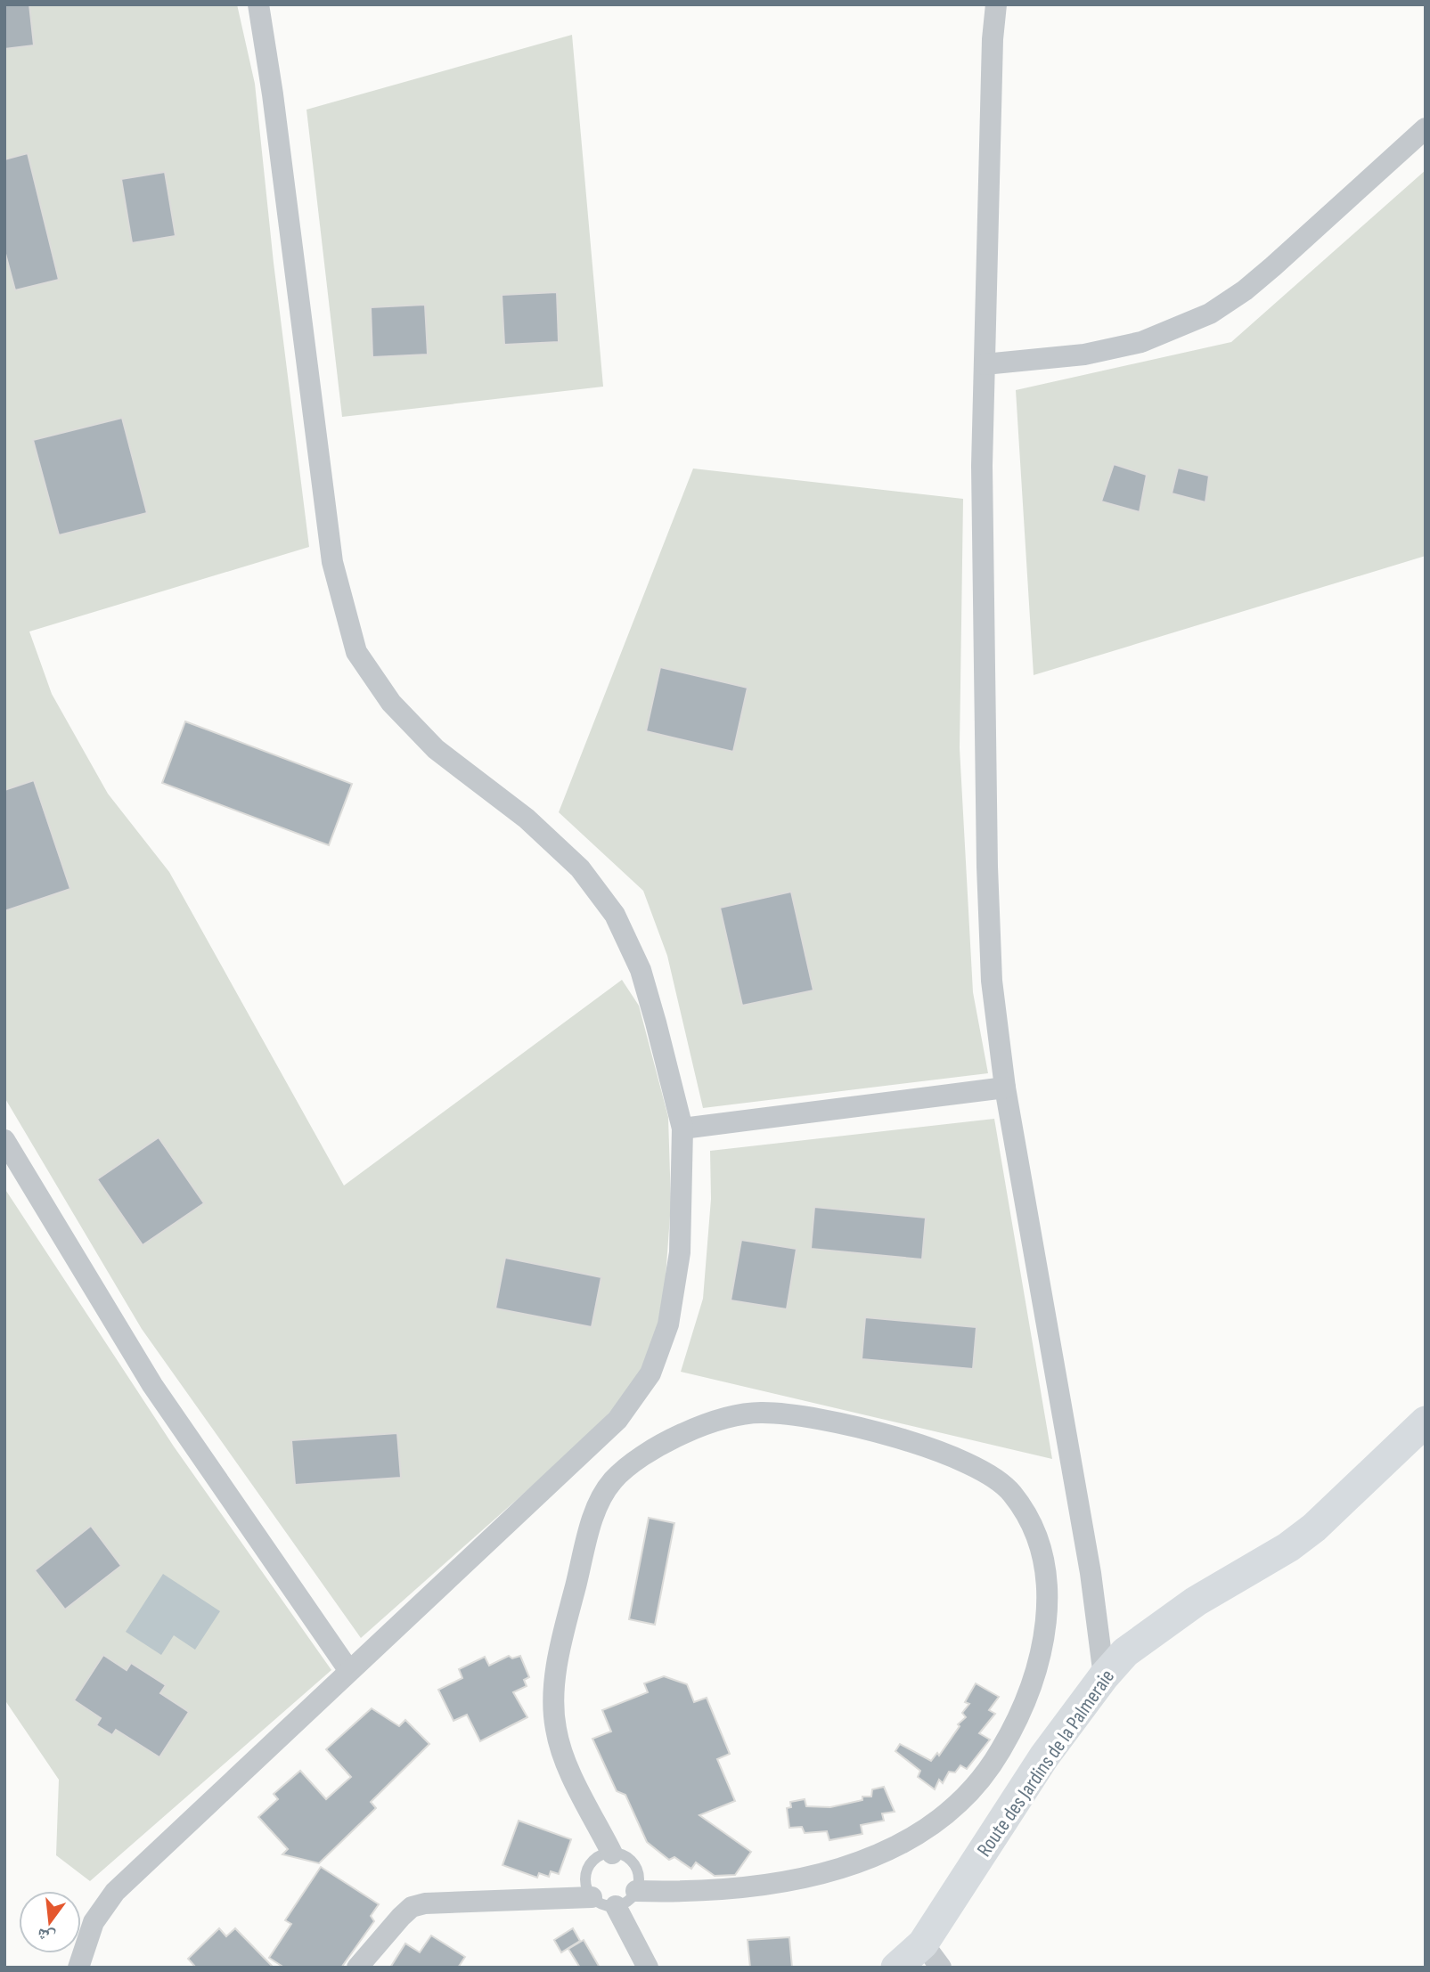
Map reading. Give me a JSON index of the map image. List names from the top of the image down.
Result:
{
  "streets": {
    "street": ["Route des Jardins de la Palmeraie"]
  },
  "north": "bottom"
}
